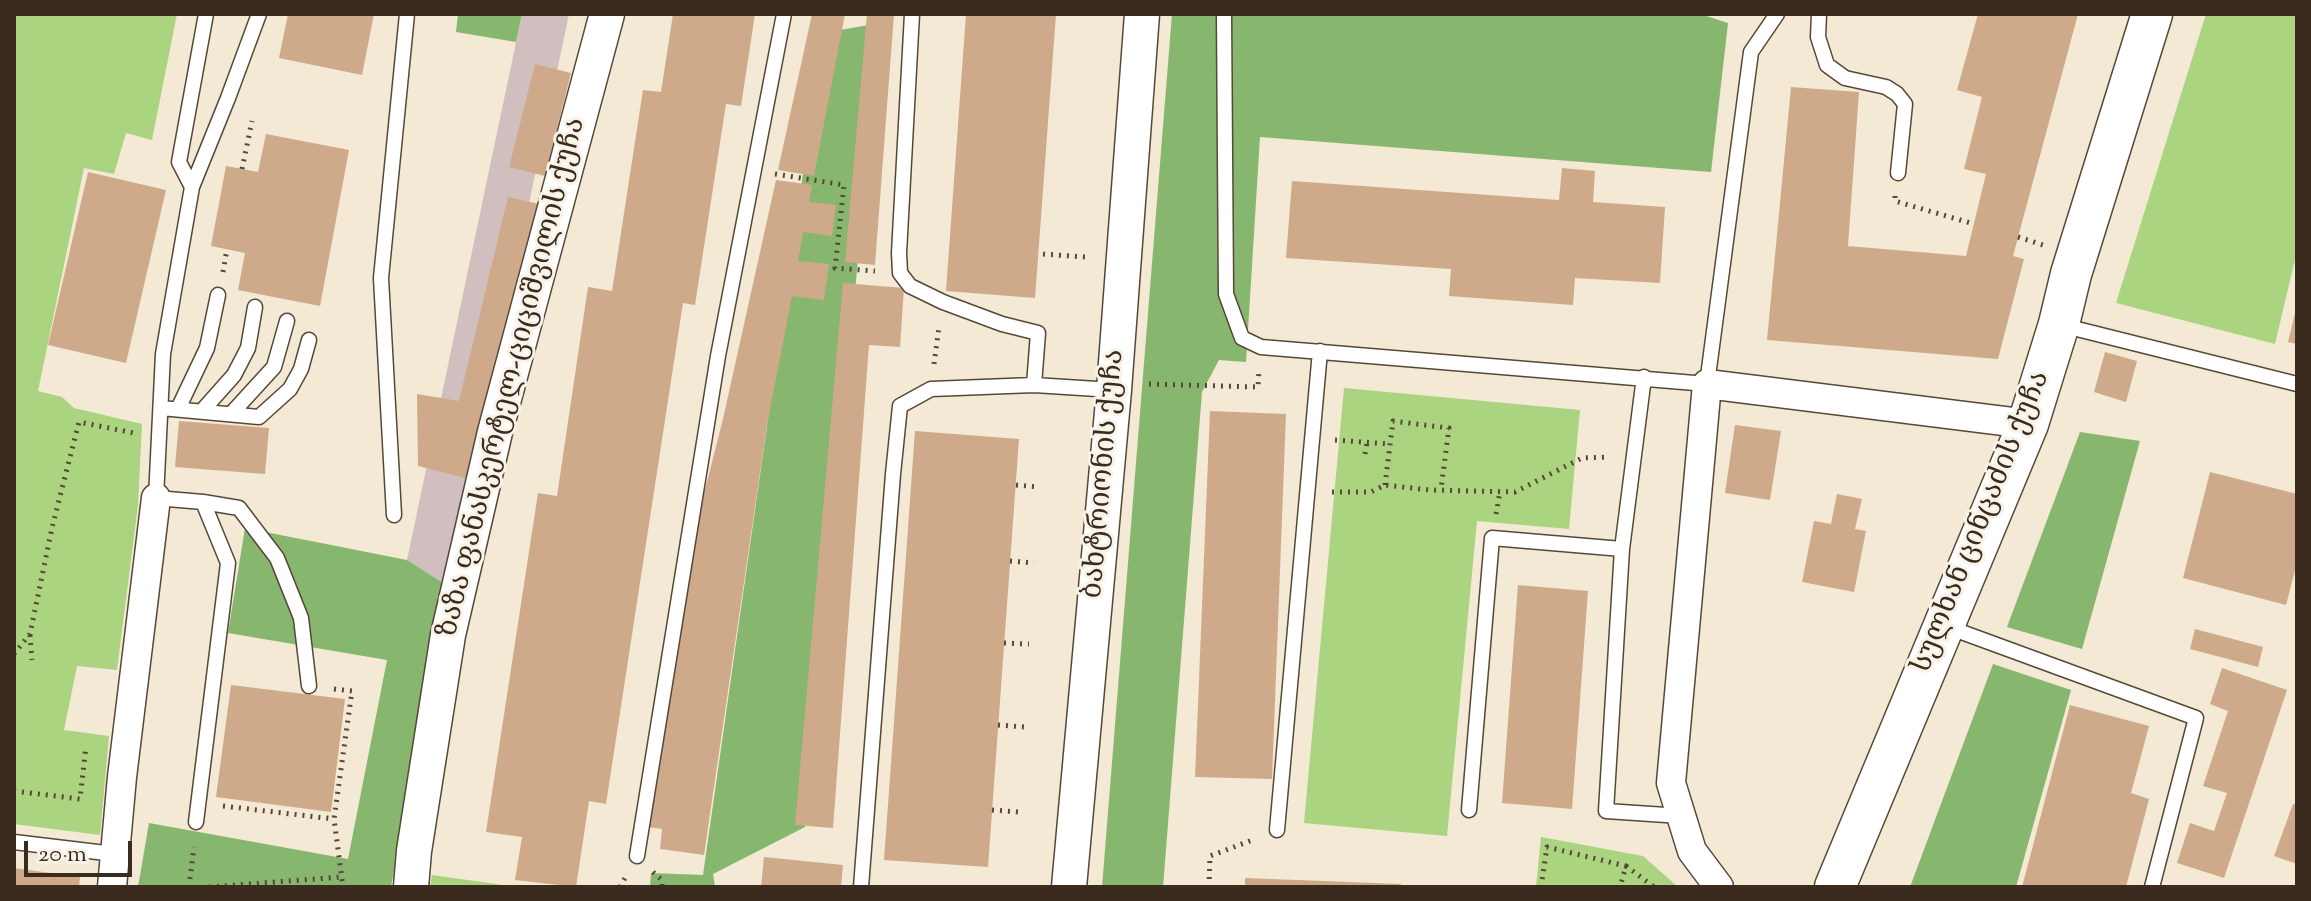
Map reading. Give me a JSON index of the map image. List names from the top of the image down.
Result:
{
  "streets": {
    "main road": ["სულხან ცინცაძის ქუჩა"],
    "street": ["ზაზა ფანასკერტელ-ციციშვილის ქუჩა", "ბახტრიონის ქუჩა"]
  },
  "scale_bar": "20 m"
}
